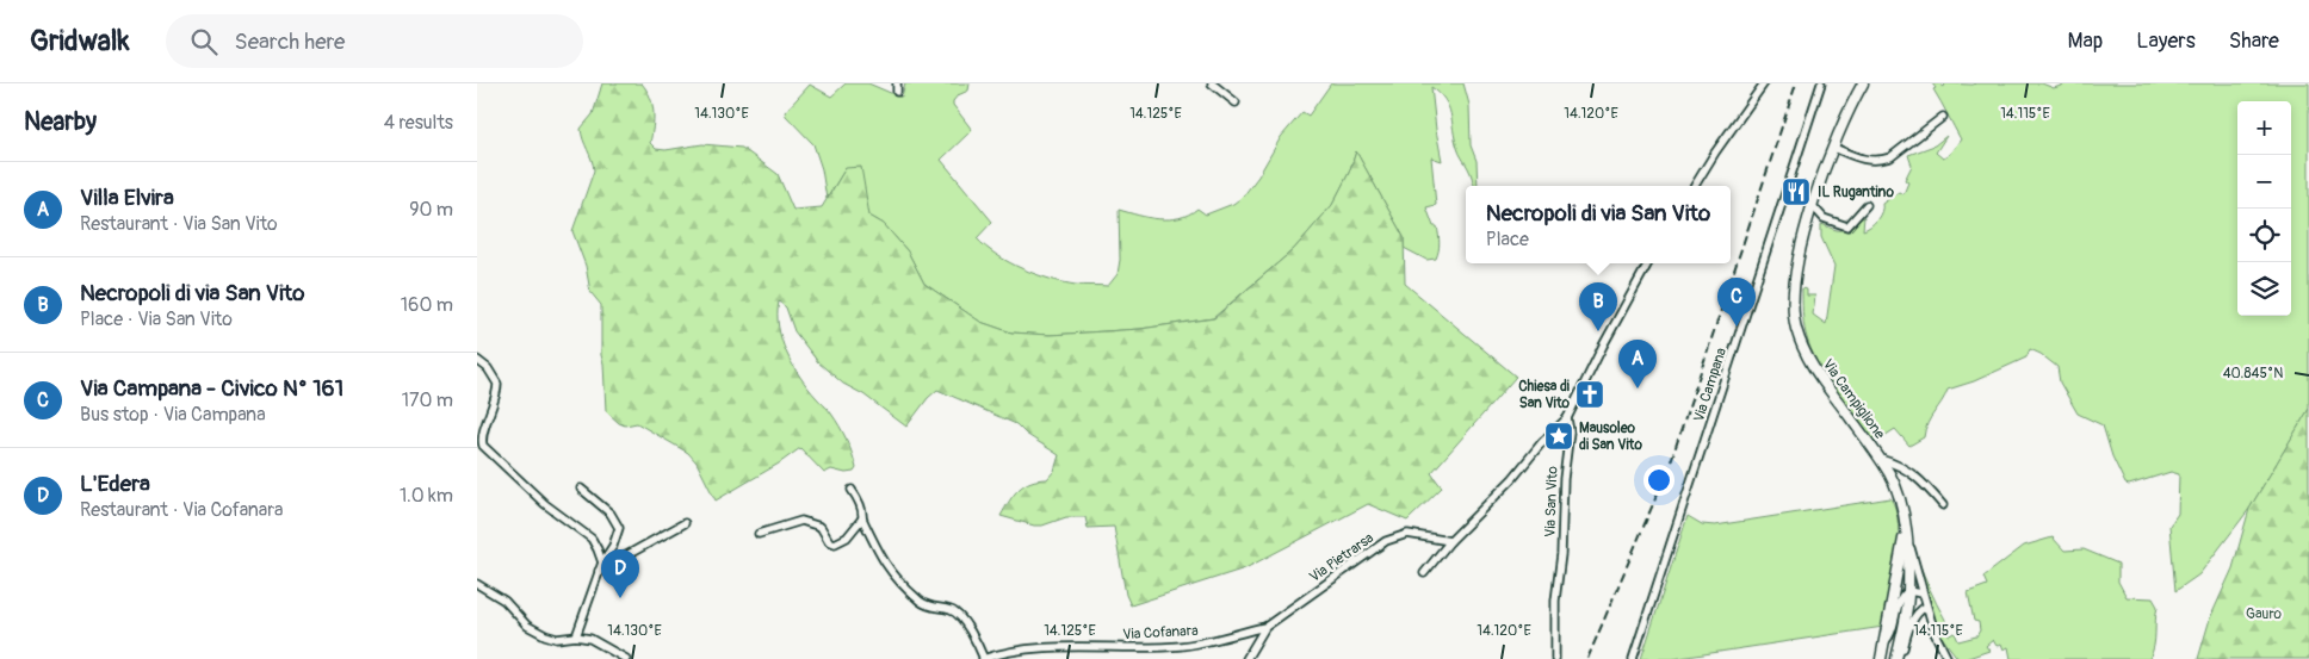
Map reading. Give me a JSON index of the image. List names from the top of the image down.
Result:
{
  "streets": {
    "main road": ["Via Campiglione"],
    "street": [
      "Via Campana",
      "Via San Vito",
      "Via Pietrarsa",
      "Via Cofanara"
    ]
  },
  "crossings": [
    ["Via Pietrarsa", "Via Cofanara"]
  ],
  "parks": ["Gauro"],
  "places": {
    "restaurant": ["IL Rugantino"],
    "church": ["Chiesa di San Vito"],
    "place": ["Mausoleo di San Vito"]
  },
  "page": {
    "header": "Gridwalk",
    "search": "Search here",
    "nav": ["Map", "Layers", "Share"],
    "heading": ["Nearby", "4 results"],
    "map_buttons": ["+", "−"],
    "list": [
      {
        "mark": "A",
        "name": "Villa Elvira",
        "note": "Restaurant · Via San Vito",
        "value": "90 m"
      },
      {
        "mark": "B",
        "name": "Necropoli di via San Vito",
        "note": "Place · Via San Vito",
        "value": "160 m"
      },
      {
        "mark": "C",
        "name": "Via Campana - Civico N° 161",
        "note": "Bus stop · Via Campana",
        "value": "170 m"
      },
      {
        "mark": "D",
        "name": "L'Edera",
        "note": "Restaurant · Via Cofanara",
        "value": "1.0 km"
      }
    ],
    "popup": ["Necropoli di via San Vito", "Place"],
    "pins": [
      "C",
      "B",
      "A",
      "D"
    ]
  },
  "coordinates": [
    "14.130°E",
    "14.125°E",
    "14.120°E",
    "14.115°E",
    "40.845°N"
  ]
}
